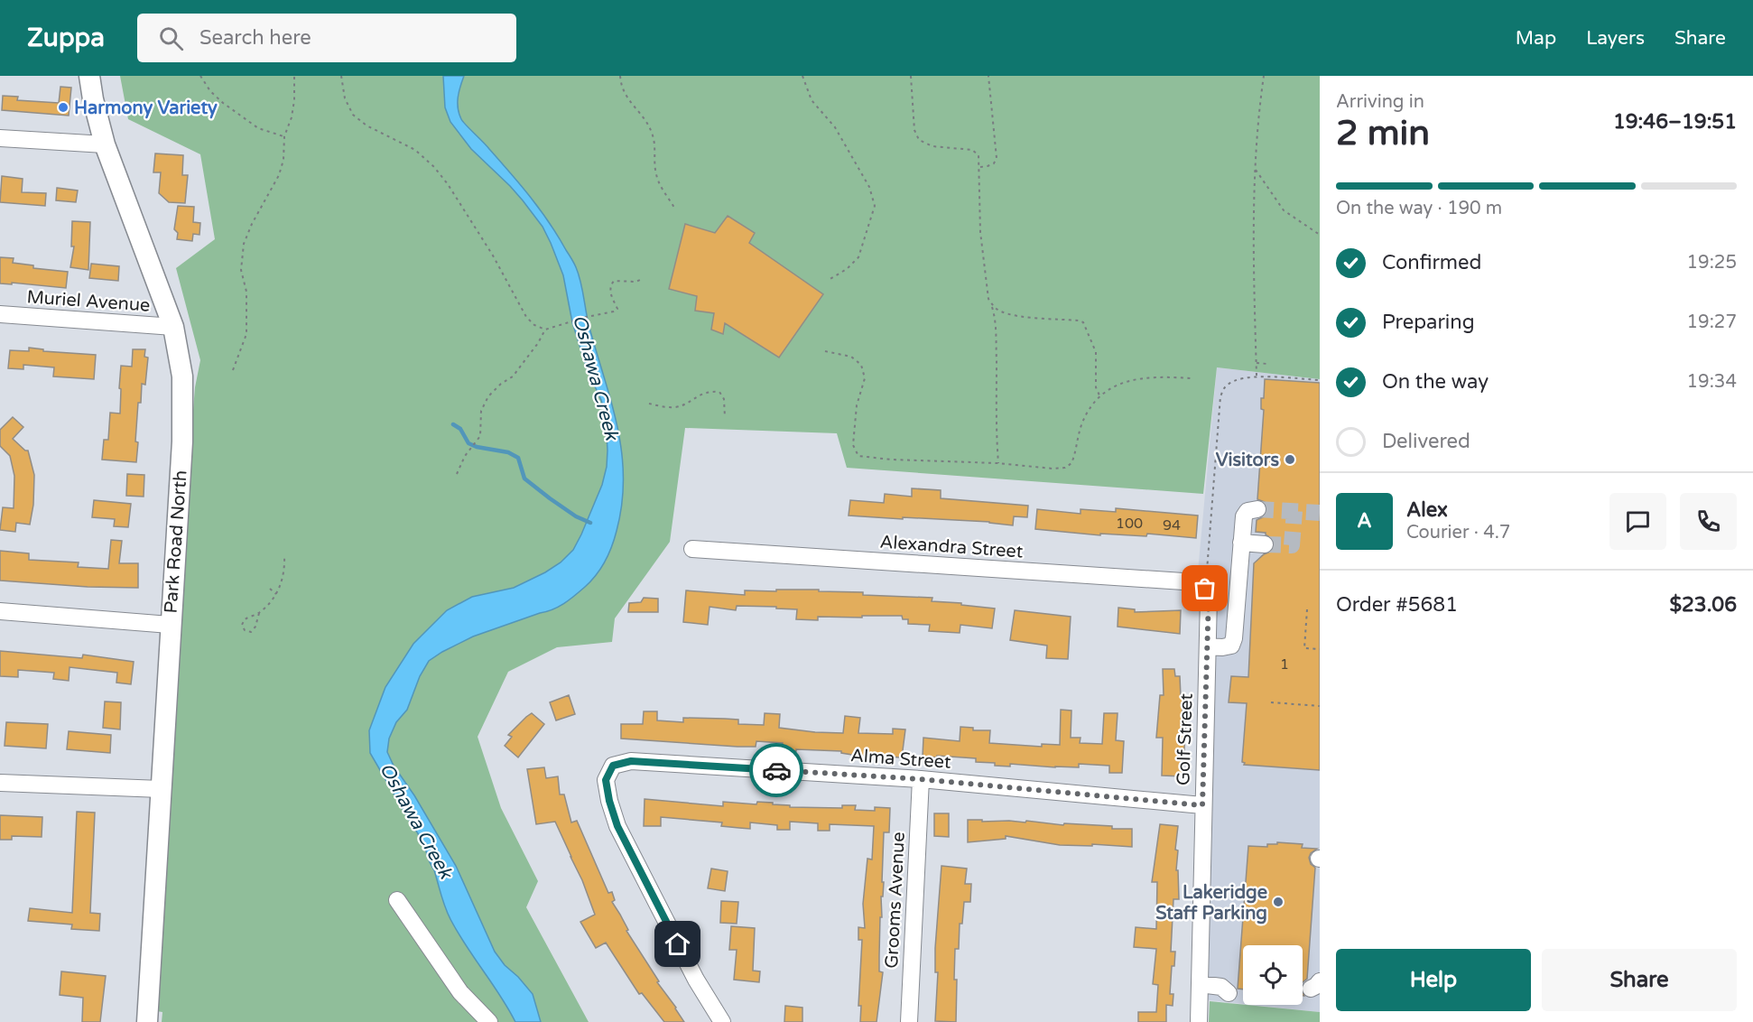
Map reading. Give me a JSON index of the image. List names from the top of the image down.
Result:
{
  "streets": {
    "main road": ["Park Road North"],
    "street": [
      "Muriel Avenue",
      "Alexandra Street",
      "Golf Street",
      "Alma Street",
      "Grooms Avenue"
    ]
  },
  "crossings": [
    ["Muriel Avenue", "Park Road North"],
    ["Alexandra Street", "Golf Street"],
    ["Golf Street", "Alma Street"],
    ["Alma Street", "Grooms Avenue"]
  ],
  "water": ["Oshawa Creek"],
  "places": ["Harmony Variety", "Visitors", "Lakeridge Staff Parking"],
  "house_numbers": ["100", "94", "1"],
  "page": {
    "header": "Zuppa",
    "search": "Search here",
    "nav": ["Map", "Layers", "Share"],
    "heading": ["2 min", "Arriving in", "19:46–19:51"],
    "panel": [
      "Alex",
      "Courier · 4.7",
      "Order #5681",
      "$23.06"
    ],
    "bar": "On the way · 190 m",
    "list": [
      ["Confirmed", "19:25"],
      ["Preparing", "19:27"],
      ["On the way", "19:34"],
      "Delivered"
    ],
    "round": "A",
    "buttons": ["Help", "Share"]
  }
}
